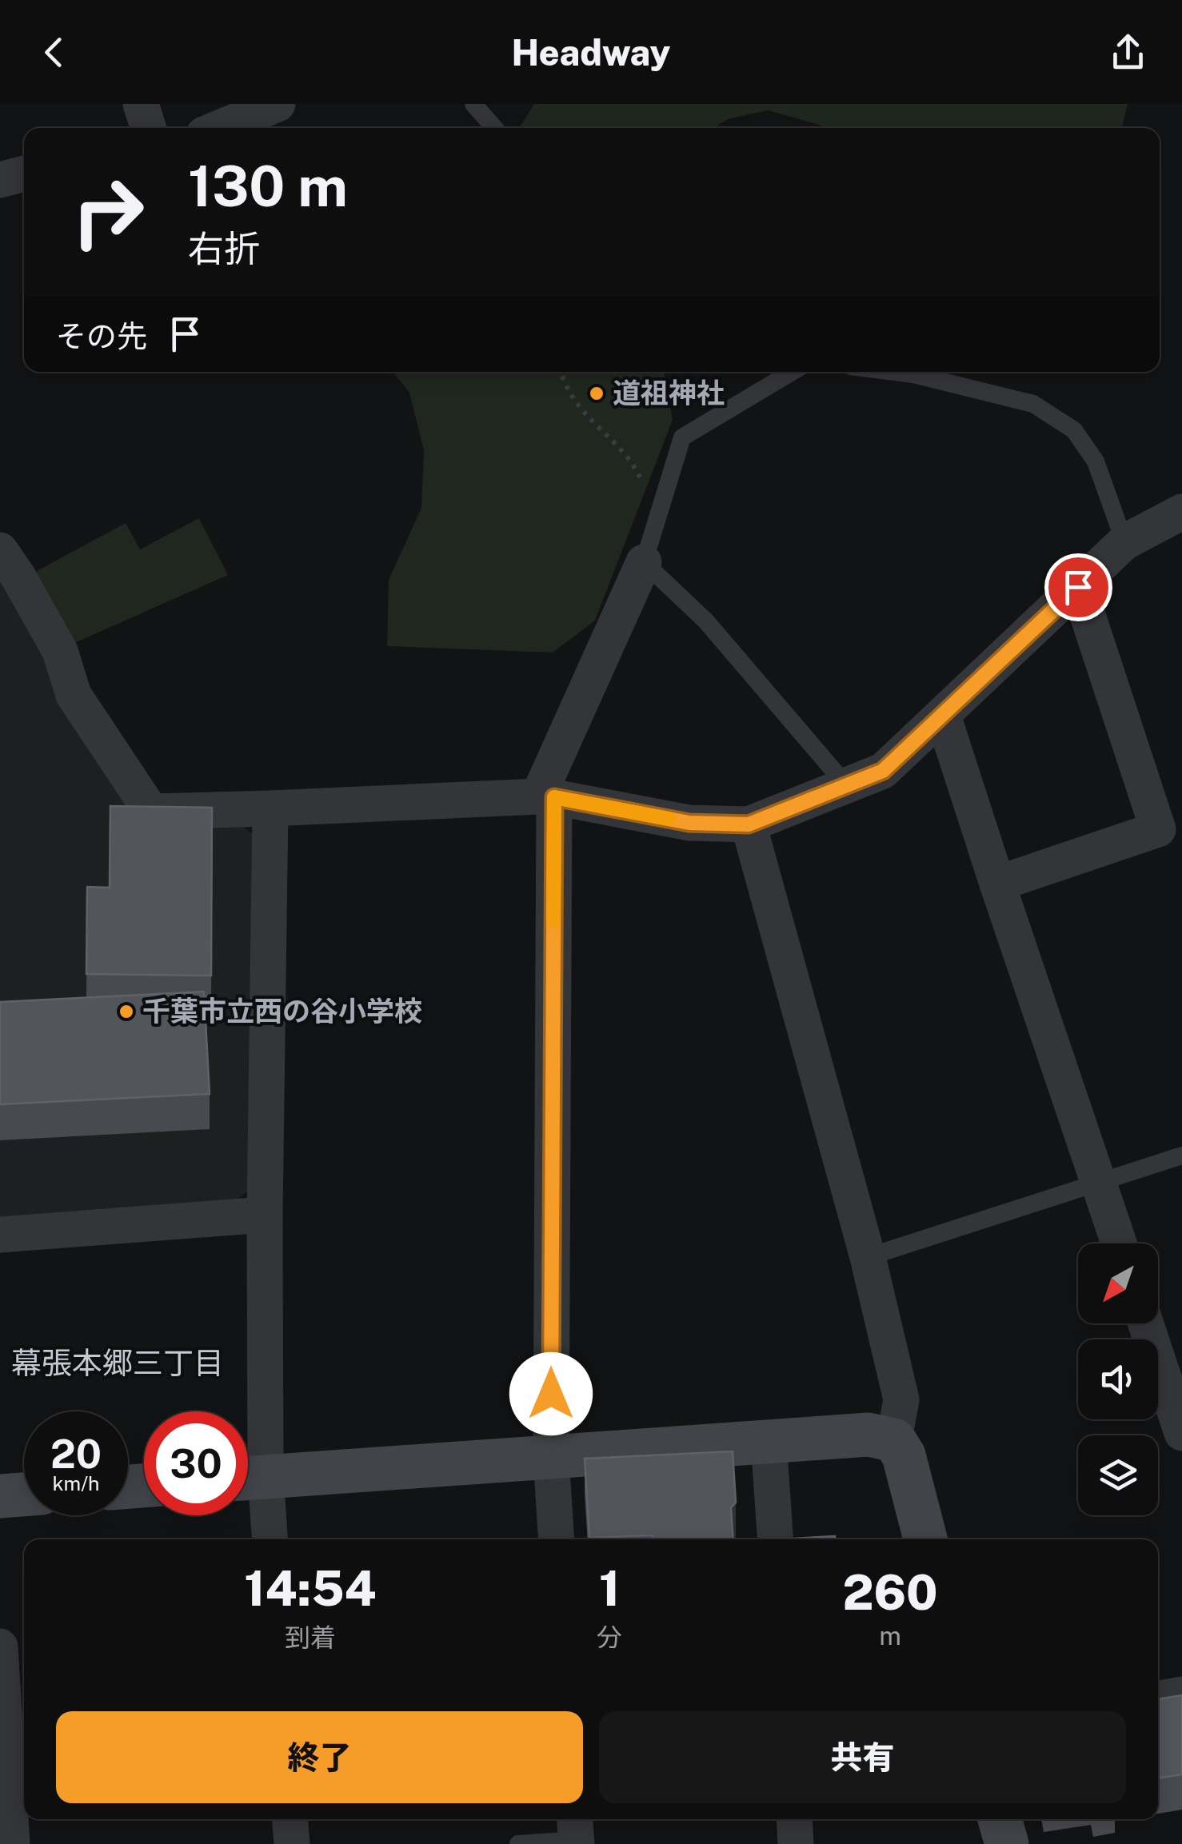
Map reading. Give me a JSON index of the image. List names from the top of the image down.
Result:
{
  "districts": ["幕張本郷三丁目"],
  "places": ["道祖神社", "千葉市立西の谷小学校"],
  "north": "bottom left",
  "page": {
    "header": "Headway",
    "turn": ["130 m", "右折"],
    "then": "その先",
    "speed": "20 km/h",
    "limit": "30",
    "eta": [
      "14:54",
      "到着",
      "1",
      "分",
      "260",
      "m"
    ],
    "buttons": ["終了", "共有"]
  }
}
